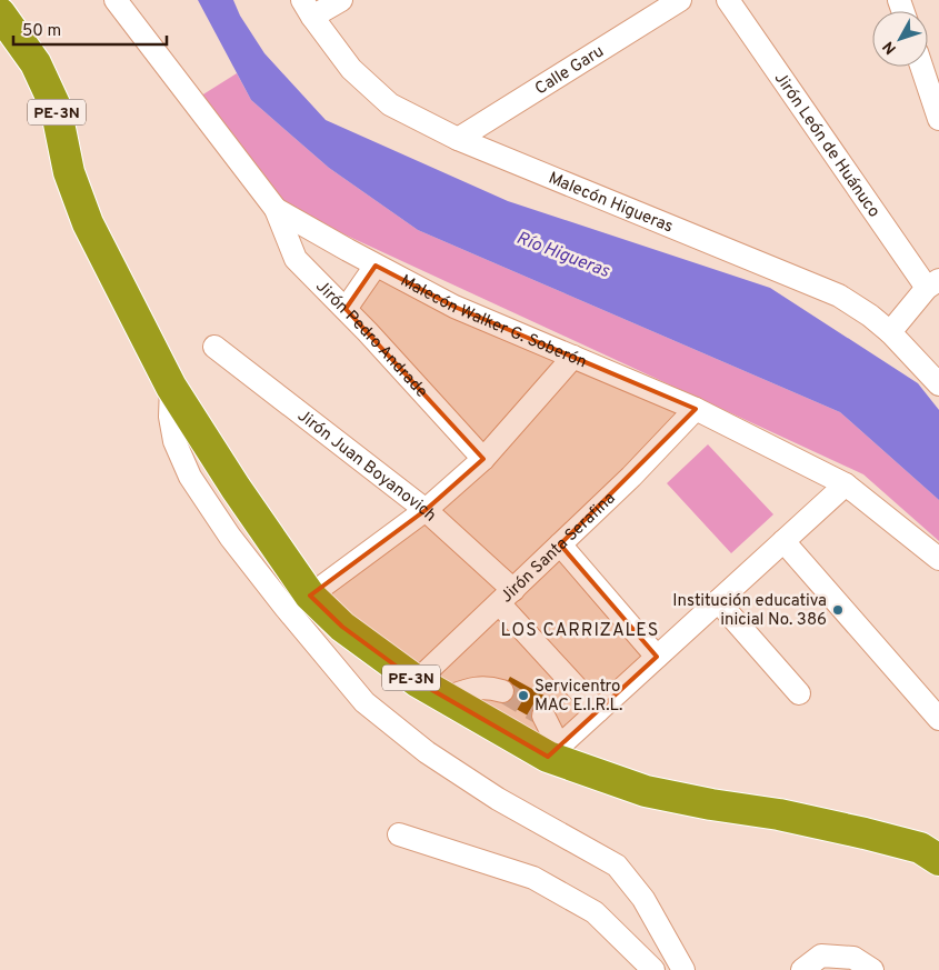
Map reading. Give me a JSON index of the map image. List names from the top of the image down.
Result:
{
  "streets": {
    "highway": ["PE-3N"],
    "street": [
      "Calle Garu",
      "Jirón León de Huánuco",
      "Malecón Higueras",
      "Malecón Walker G. Soberón",
      "Jirón Pedro Andrade",
      "Jirón Juan Boyanovich",
      "Jirón Santa Serafina"
    ]
  },
  "crossings": [
    ["Calle Garu", "Malecón Higueras"],
    ["PE-3N", "Jirón Santa Serafina"],
    ["Malecón Walker G. Soberón", "Jirón Pedro Andrade"],
    ["Malecón Walker G. Soberón", "Jirón Santa Serafina"],
    ["Jirón Juan Boyanovich", "Jirón Santa Serafina"]
  ],
  "districts": ["LOS CARRIZALES"],
  "water": ["Río Higueras"],
  "places": ["Institución educativa inicial No. 386", "Servicentro MAC E.I.R.L."],
  "scale_bar": "50 m",
  "north": "bottom left"
}
